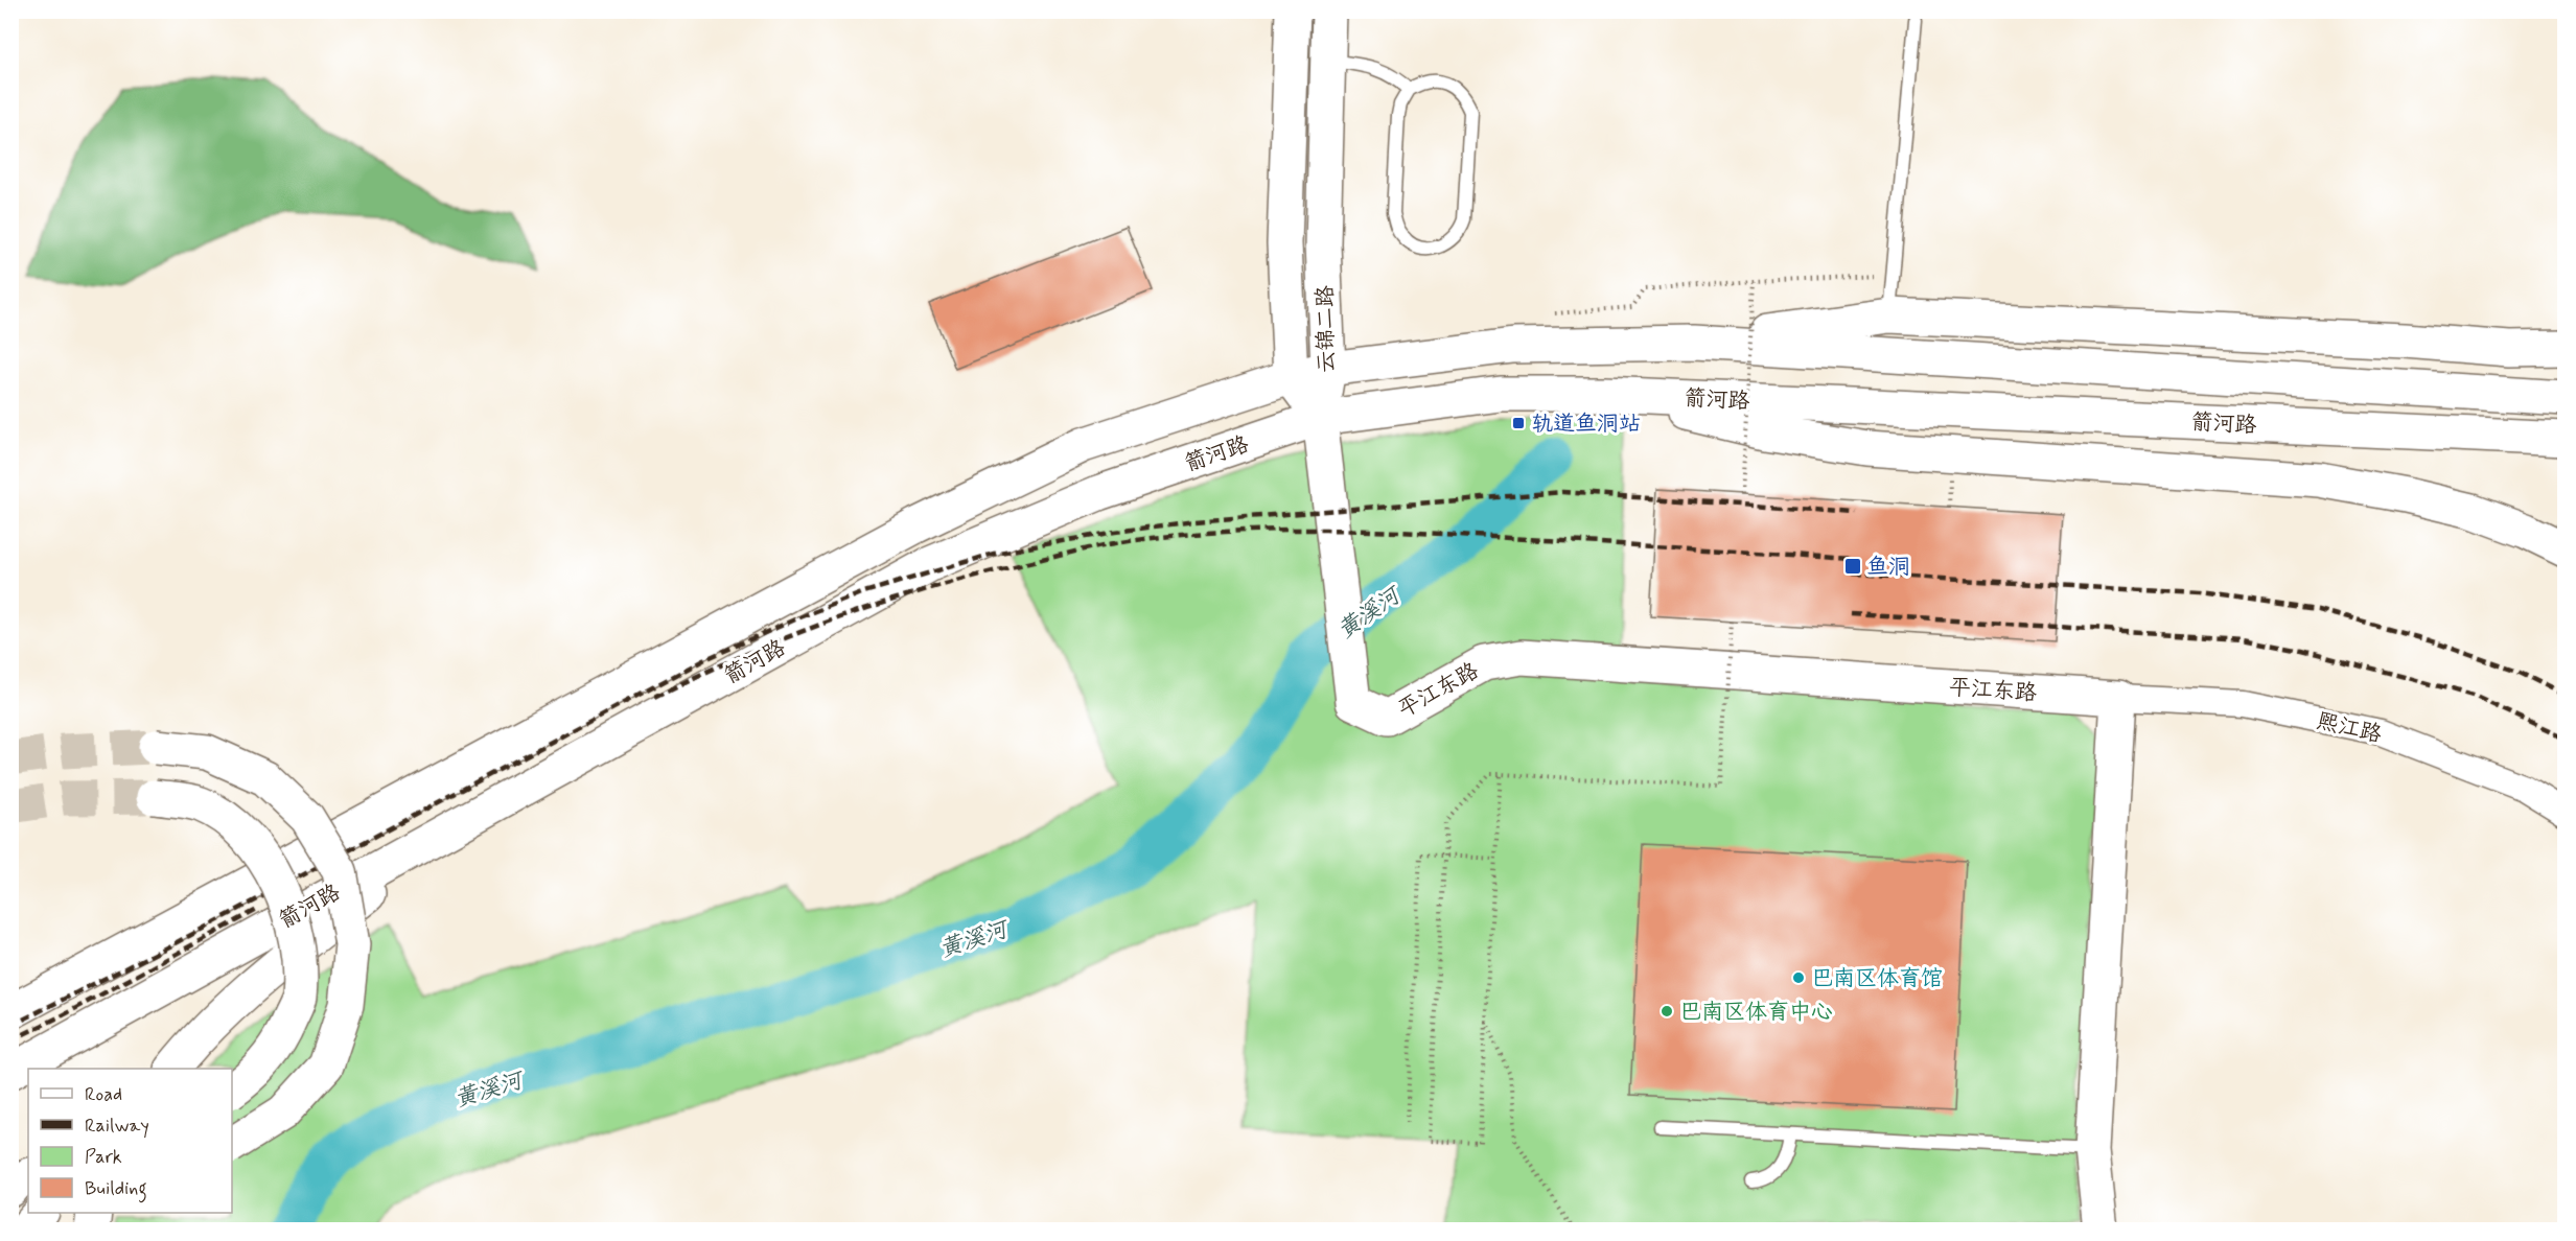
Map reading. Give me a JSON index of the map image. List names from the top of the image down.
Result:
{
  "streets": {
    "main road": ["云锦二路", "箭河路", "平江东路"],
    "street": ["熙江路"]
  },
  "crossings": [
    ["云锦二路", "箭河路"],
    ["云锦二路", "平江东路"],
    ["箭河路", "平江东路"],
    ["平江东路", "熙江路"]
  ],
  "water": ["黄溪河"],
  "places": {
    "transit": ["轨道鱼洞站", "鱼洞"],
    "other": ["巴南区体育馆", "巴南区体育中心"]
  },
  "legend": [
    "Road",
    "Railway",
    "Park",
    "Building"
  ]
}
